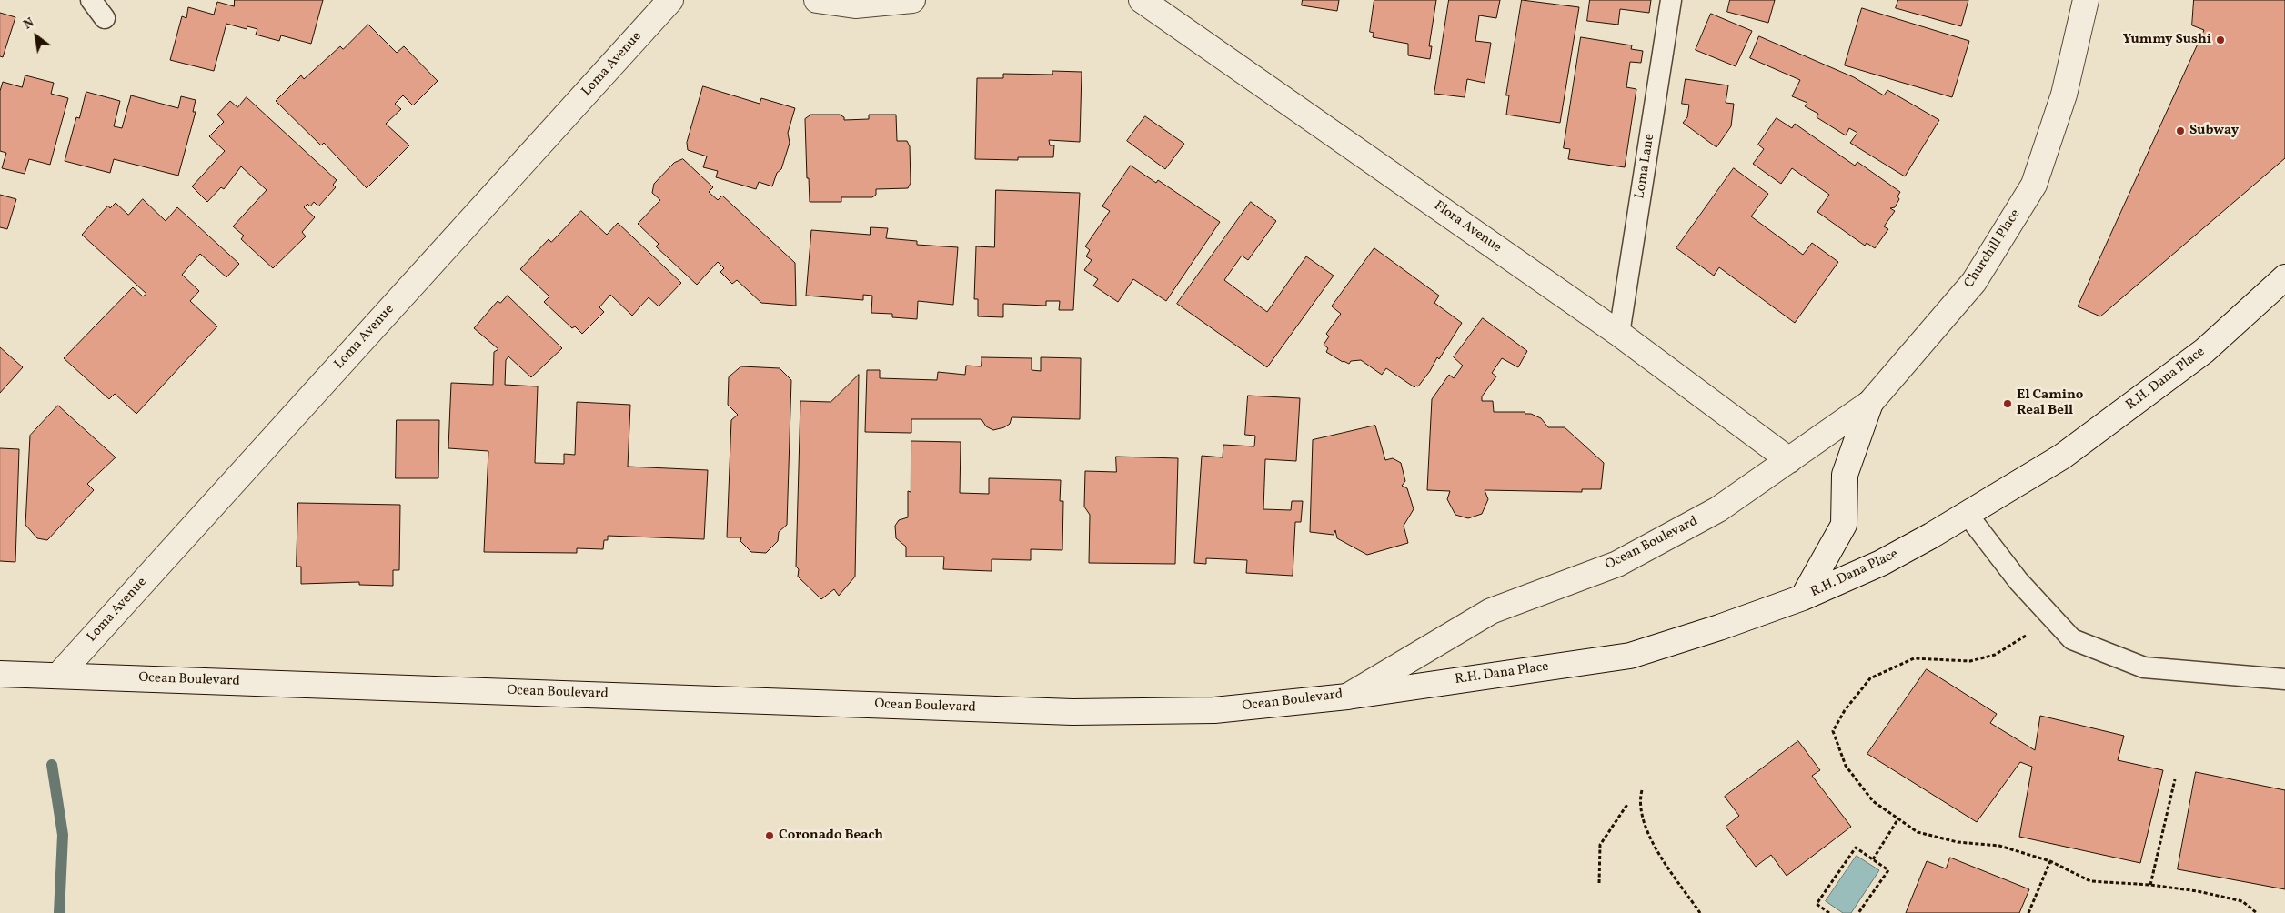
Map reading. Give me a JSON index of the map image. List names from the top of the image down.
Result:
{
  "streets": {
    "street": [
      "Loma Avenue",
      "Flora Avenue",
      "Churchill Place",
      "R.H. Dana Place",
      "Ocean Boulevard"
    ],
    "lane": ["Loma Lane"]
  },
  "crossings": [
    ["Loma Avenue", "Ocean Boulevard"],
    ["Loma Lane", "Flora Avenue"],
    ["Flora Avenue", "Churchill Place"],
    ["Flora Avenue", "Ocean Boulevard"],
    ["Churchill Place", "Ocean Boulevard"],
    ["R.H. Dana Place", "Ocean Boulevard"]
  ],
  "places": [
    "Yummy Sushi",
    "Subway",
    "El Camino Real Bell",
    "Coronado Beach"
  ],
  "north": "top left"
}
